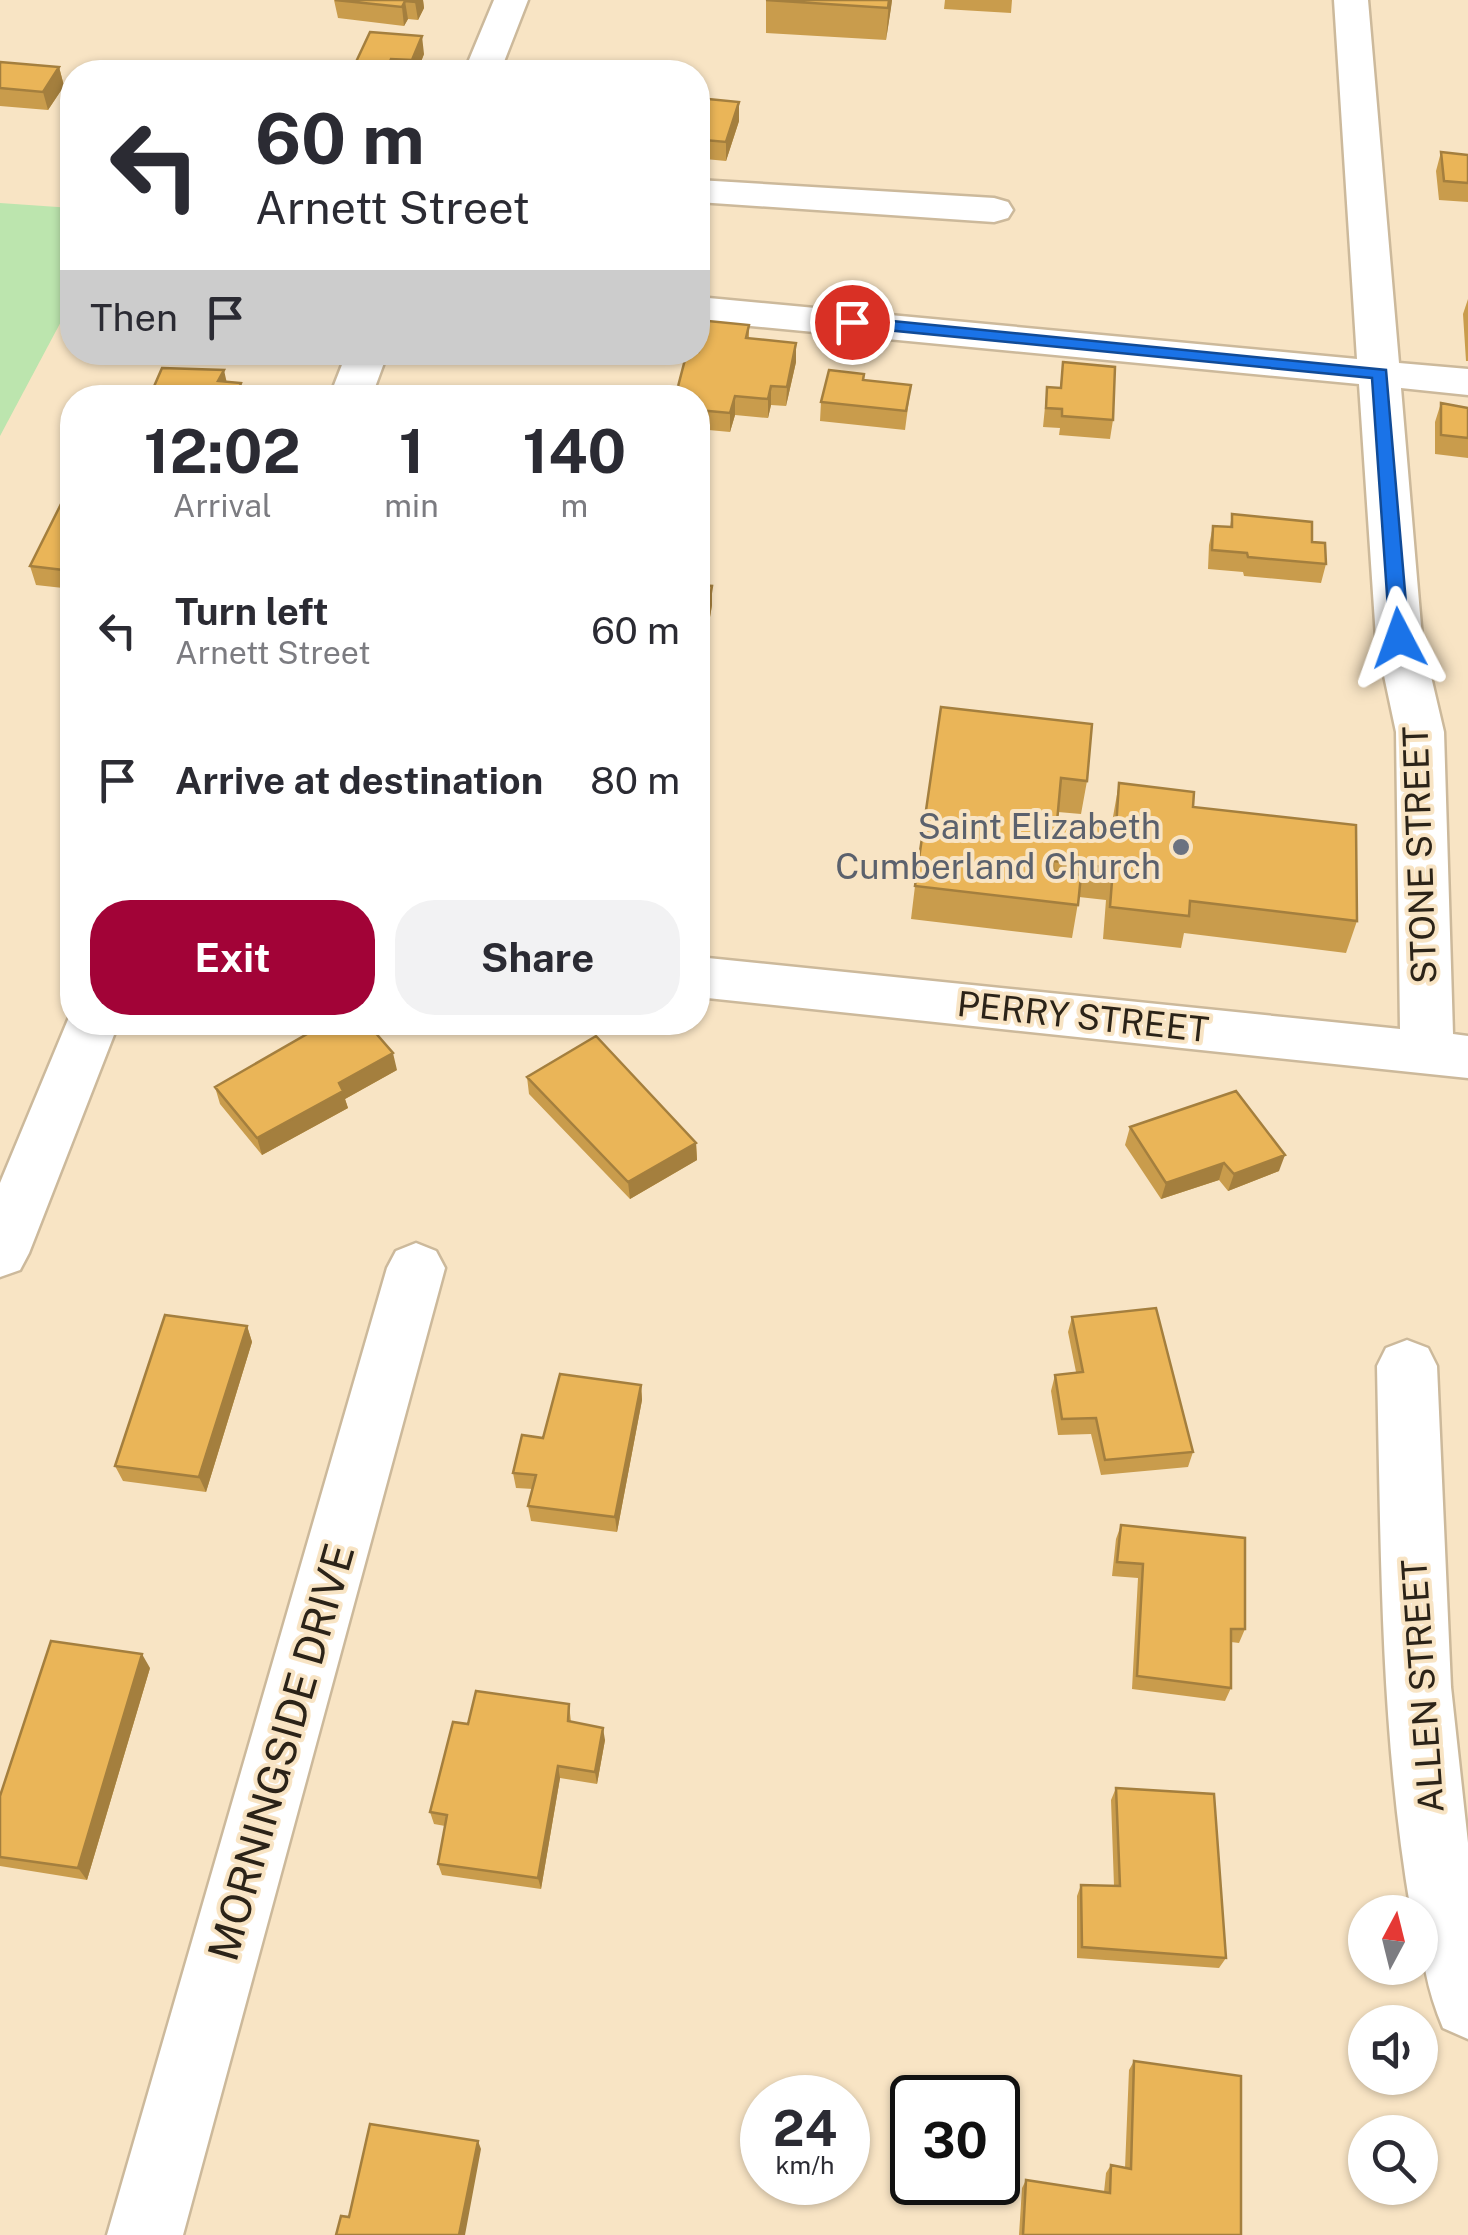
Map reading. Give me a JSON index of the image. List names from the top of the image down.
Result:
{
  "streets": {
    "street": [
      "STONE STREET",
      "PERRY STREET",
      "ALLEN STREET",
      "MORNINGSIDE DRIVE"
    ]
  },
  "crossings": [
    ["STONE STREET", "PERRY STREET"]
  ],
  "places": ["Saint Elizabeth Cumberland Church"],
  "north": "top",
  "page": {
    "turn": ["60 m", "Arnett Street"],
    "then": "Then",
    "eta": [
      "12:02",
      "Arrival",
      "1",
      "min",
      "140",
      "m"
    ],
    "list": [
      {
        "name": "Turn left",
        "note": "Arnett Street",
        "value": "60 m"
      },
      {
        "name": "Arrive at destination",
        "value": "80 m"
      }
    ],
    "buttons": ["Exit", "Share"],
    "speed": "24 km/h",
    "limit": "30"
  }
}
